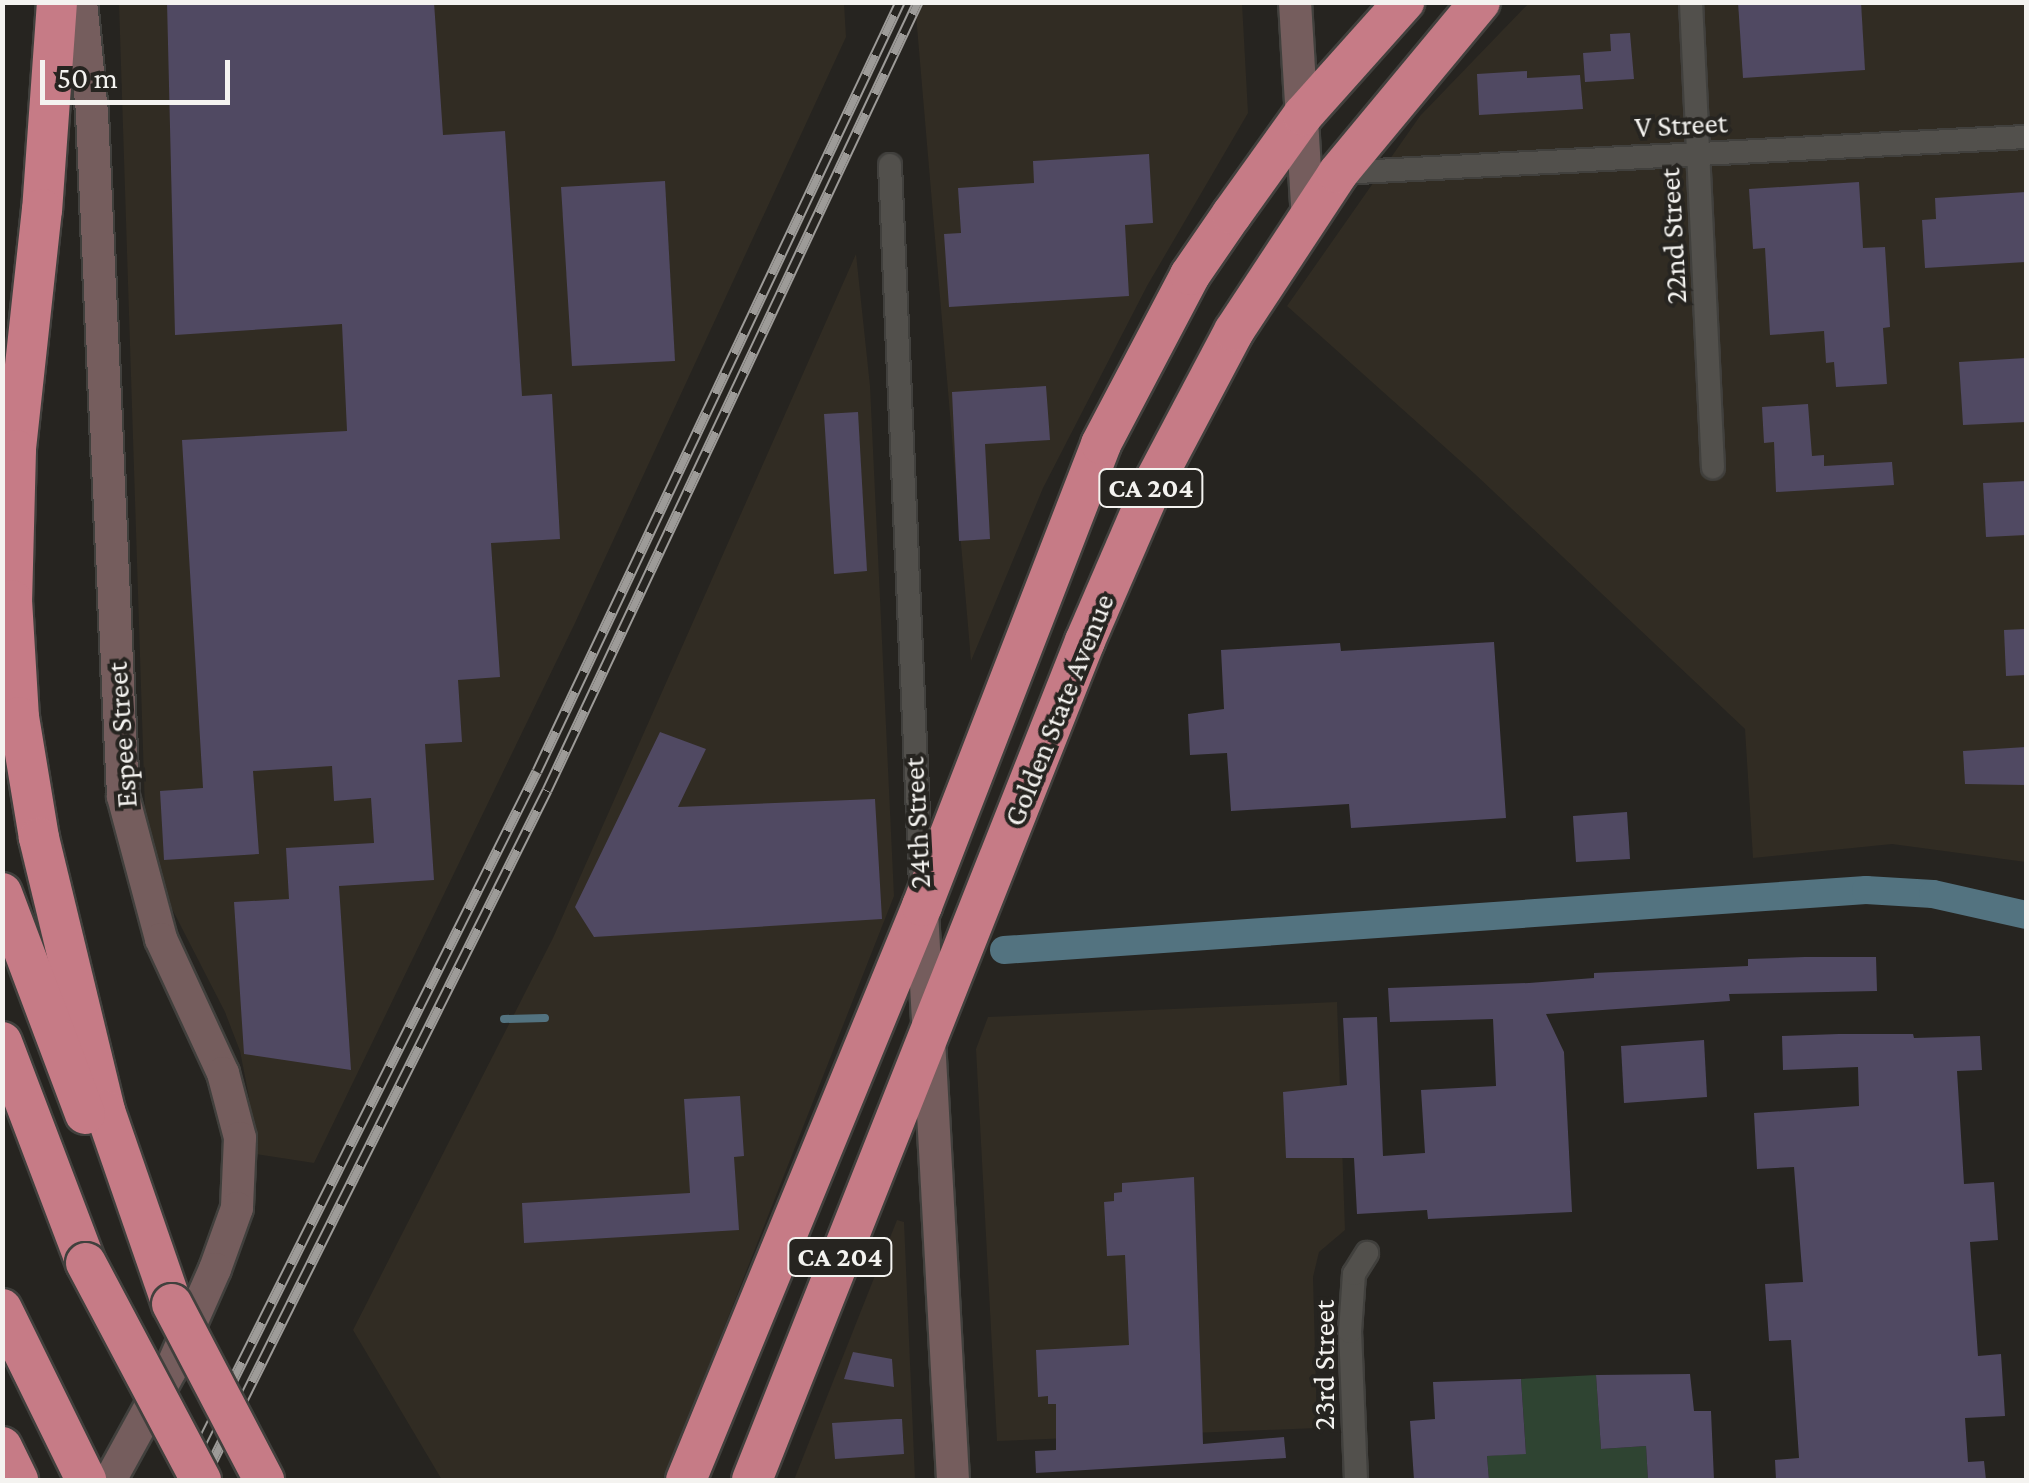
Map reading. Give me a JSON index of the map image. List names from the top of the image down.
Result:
{
  "streets": {
    "highway": ["CA 204", "Golden State Avenue"],
    "street": [
      "V Street",
      "22nd Street",
      "Espee Street",
      "24th Street",
      "23rd Street"
    ]
  },
  "crossings": [
    ["V Street", "22nd Street"],
    ["V Street", "Golden State Avenue"],
    ["Golden State Avenue", "24th Street"]
  ],
  "scale_bar": "50 m"
}
